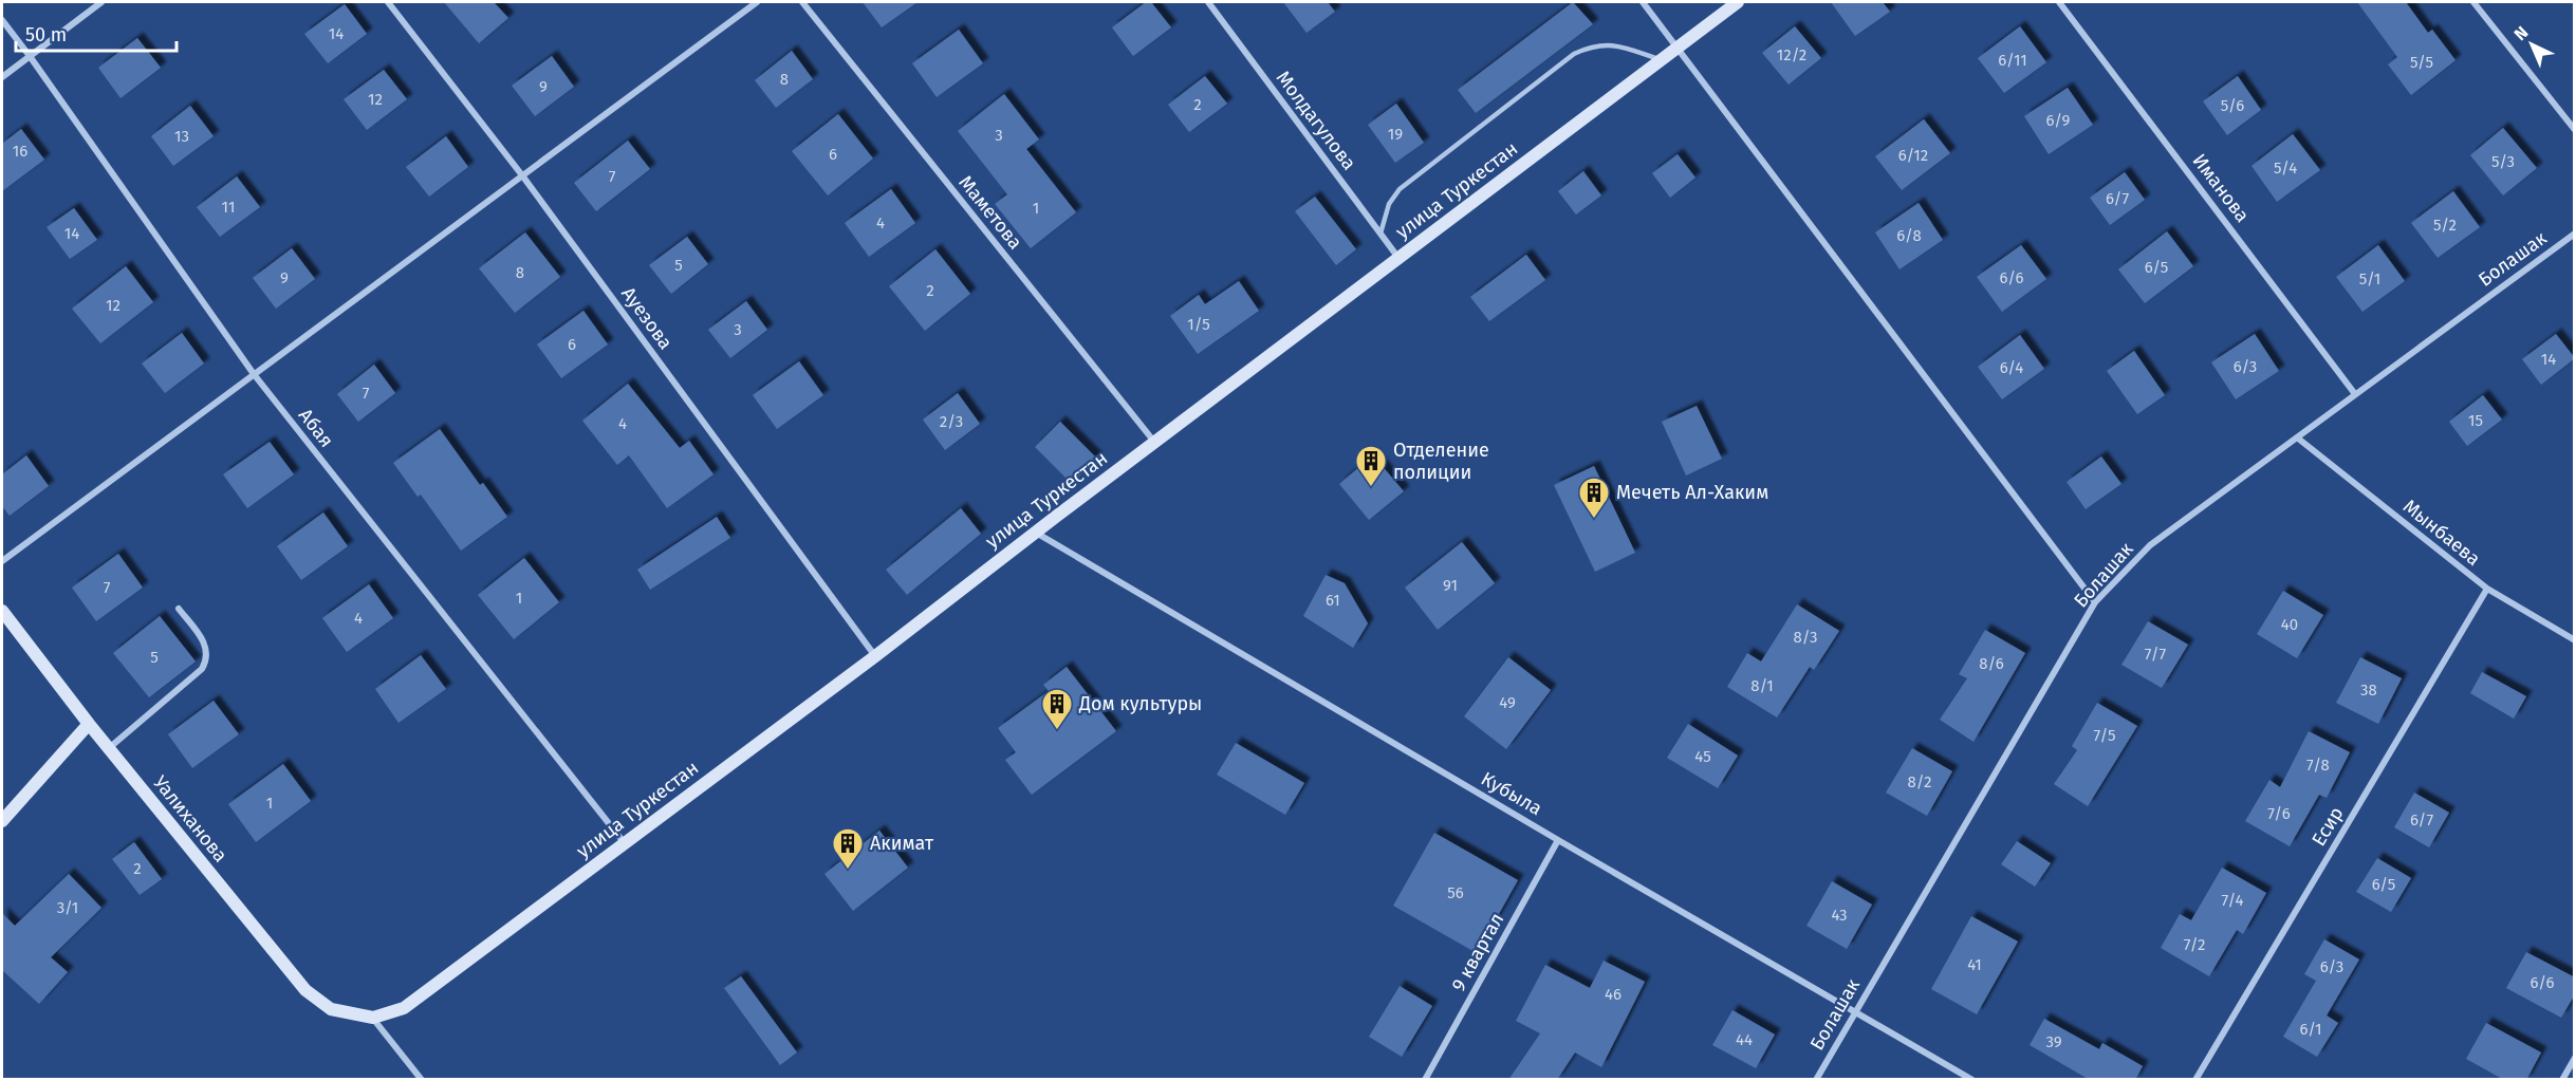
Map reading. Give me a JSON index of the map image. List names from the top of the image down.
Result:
{
  "streets": {
    "street": [
      "Молдагулова",
      "Иманова",
      "улица Туркестан",
      "Маметова",
      "Болашак",
      "Ауезова",
      "Абая",
      "Мынбаева",
      "Кубыла",
      "Уалиханова",
      "Есир",
      "9 квартал"
    ]
  },
  "crossings": [
    ["Молдагулова", "улица Туркестан"],
    ["Иманова", "Болашак"],
    ["улица Туркестан", "Маметова"],
    ["улица Туркестан", "Ауезова"],
    ["улица Туркестан", "Абая"],
    ["улица Туркестан", "Кубыла"],
    ["улица Туркестан", "Уалиханова"],
    ["Болашак", "Мынбаева"],
    ["Болашак", "Кубыла"],
    ["Мынбаева", "Есир"],
    ["Кубыла", "9 квартал"]
  ],
  "places": {
    "building": [
      "Отделение полиции",
      "Мечеть Ал-Хаким",
      "Дом культуры",
      "Акимат"
    ]
  },
  "house_numbers": [
    "14",
    "12/2",
    "6/11",
    "5/5",
    "8",
    "9",
    "12",
    "2",
    "5/6",
    "6/9",
    "19",
    "3",
    "13",
    "16",
    "6",
    "6/12",
    "5/3",
    "5/4",
    "7",
    "6/7",
    "11",
    "1",
    "4",
    "5/2",
    "14",
    "6/8",
    "5",
    "6/5",
    "8",
    "9",
    "6/6",
    "5/1",
    "2",
    "12",
    "1/5",
    "3",
    "6",
    "14",
    "6/3",
    "6/4",
    "7",
    "15",
    "2/3",
    "4",
    "91",
    "7",
    "1",
    "61",
    "4",
    "40",
    "8/3",
    "7/7",
    "5",
    "8/6",
    "8/1",
    "38",
    "49",
    "7/5",
    "45",
    "7/8",
    "8/2",
    "1",
    "7/6",
    "6/7",
    "2",
    "6/5",
    "56",
    "7/4",
    "3/1",
    "43",
    "7/2",
    "41",
    "6/3",
    "6/6",
    "46",
    "6/1",
    "44",
    "39"
  ],
  "scale_bar": "50 m",
  "north": "top left"
}
